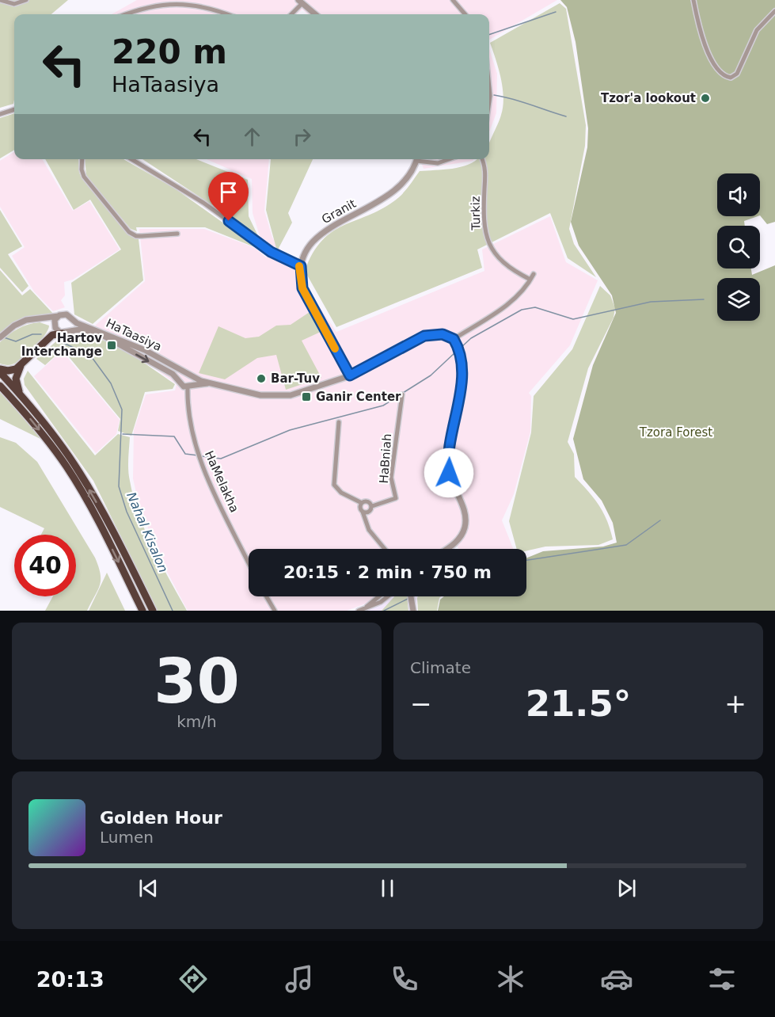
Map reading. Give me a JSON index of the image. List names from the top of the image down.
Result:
{
  "streets": {
    "street": [
      "Granit",
      "Turkiz",
      "HaTaasiya",
      "HaBniah",
      "HaMelakha"
    ]
  },
  "crossings": [
    ["HaTaasiya", "HaMelakha"]
  ],
  "water": ["Nahal Kisalon"],
  "parks": ["Tzora Forest"],
  "places": {
    "other": ["Tzor'a lookout", "Bar-Tuv"],
    "transit": ["Hartov Interchange", "Ganir Center"]
  },
  "page": {
    "turn": ["220 m", "HaTaasiya"],
    "limit": "40",
    "trip": "20:15 · 2 min · 750 m",
    "tile": [
      ["30", "km/h"],
      "Climate"
    ],
    "heat": ["−", "21.5°", "+"],
    "song": ["Golden Hour", "Lumen"],
    "tabs": "20:13"
  }
}
